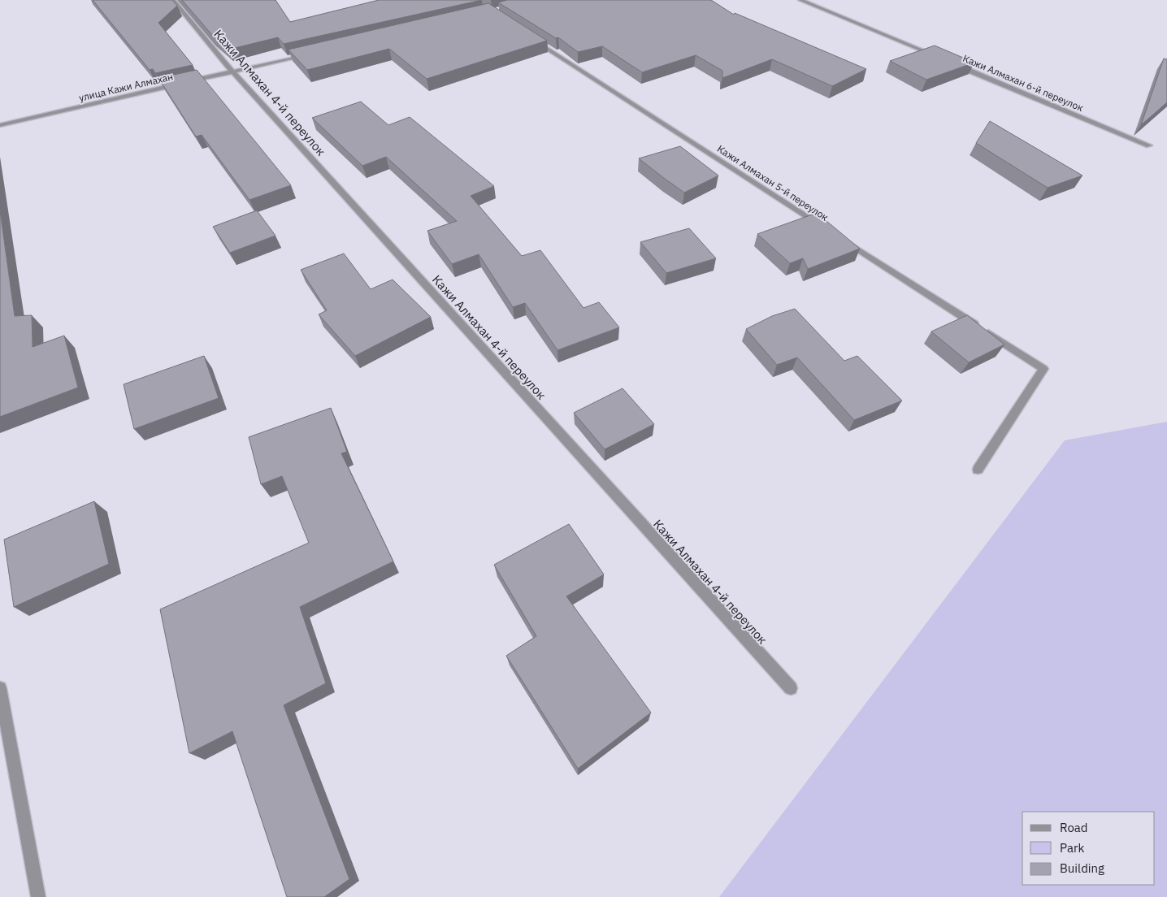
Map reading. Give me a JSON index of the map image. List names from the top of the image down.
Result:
{
  "streets": {
    "street": [
      "Кажи Алмахан 6-й переулок",
      "улица Кажи Алмахан",
      "Кажи Алмахан 4-й переулок",
      "Кажи Алмахан 5-й переулок"
    ]
  },
  "crossings": [
    ["улица Кажи Алмахан", "Кажи Алмахан 4-й переулок"]
  ],
  "legend": ["Road", "Park", "Building"]
}
